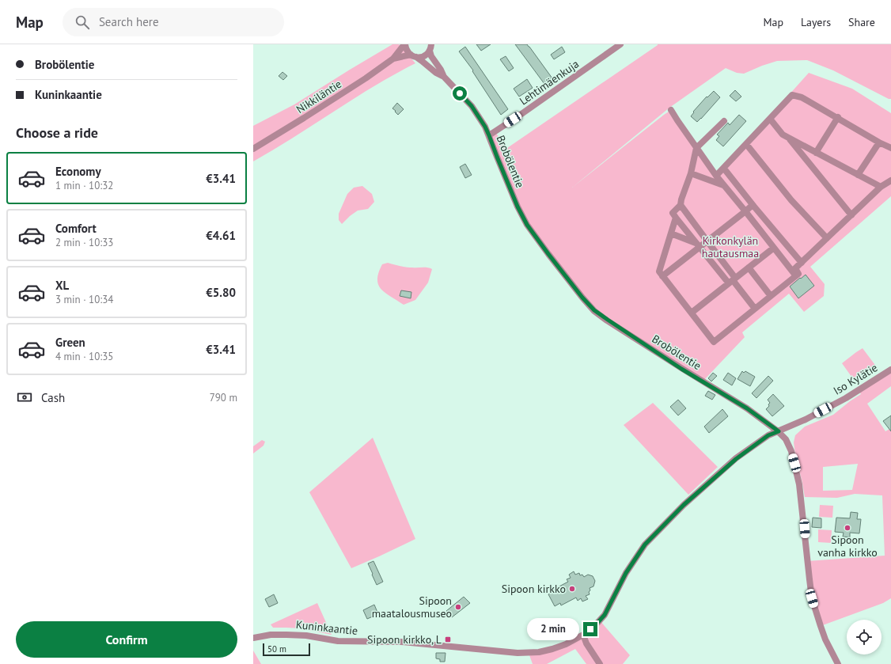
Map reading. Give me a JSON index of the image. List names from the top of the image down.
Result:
{
  "streets": {
    "street": [
      "Lehtimäenkuja",
      "Nikkiläntie",
      "Brobölentie",
      "Iso Kylätie",
      "Kuninkaantie"
    ]
  },
  "crossings": [
    ["Lehtimäenkuja", "Brobölentie"],
    ["Nikkiläntie", "Brobölentie"],
    ["Brobölentie", "Iso Kylätie"],
    ["Brobölentie", "Kuninkaantie"],
    ["Iso Kylätie", "Kuninkaantie"]
  ],
  "parks": ["Kirkonkylän hautausmaa"],
  "places": {
    "other": ["Sipoon vanha kirkko", "Sipoon kirkko", "Sipoon maatalousmuseo"],
    "transit": ["Sipoon kirkko, L"]
  },
  "scale_bar": "50 m",
  "page": {
    "header": "Map",
    "search": "Search here",
    "nav": ["Map", "Layers", "Share"],
    "banner": ["Brobölentie", "Kuninkaantie"],
    "heading": "Choose a ride",
    "list": [
      {
        "name": "Economy",
        "note": "1 min · 10:32",
        "value": "€3.41"
      },
      {
        "name": "Comfort",
        "note": "2 min · 10:33",
        "value": "€4.61"
      },
      {
        "name": "XL",
        "note": "3 min · 10:34",
        "value": "€5.80"
      },
      {
        "name": "Green",
        "note": "4 min · 10:35",
        "value": "€3.41"
      }
    ],
    "pay": ["Cash", "790 m"],
    "buttons": "Confirm",
    "bubble": "2 min",
    "scale": "50 m"
  }
}
